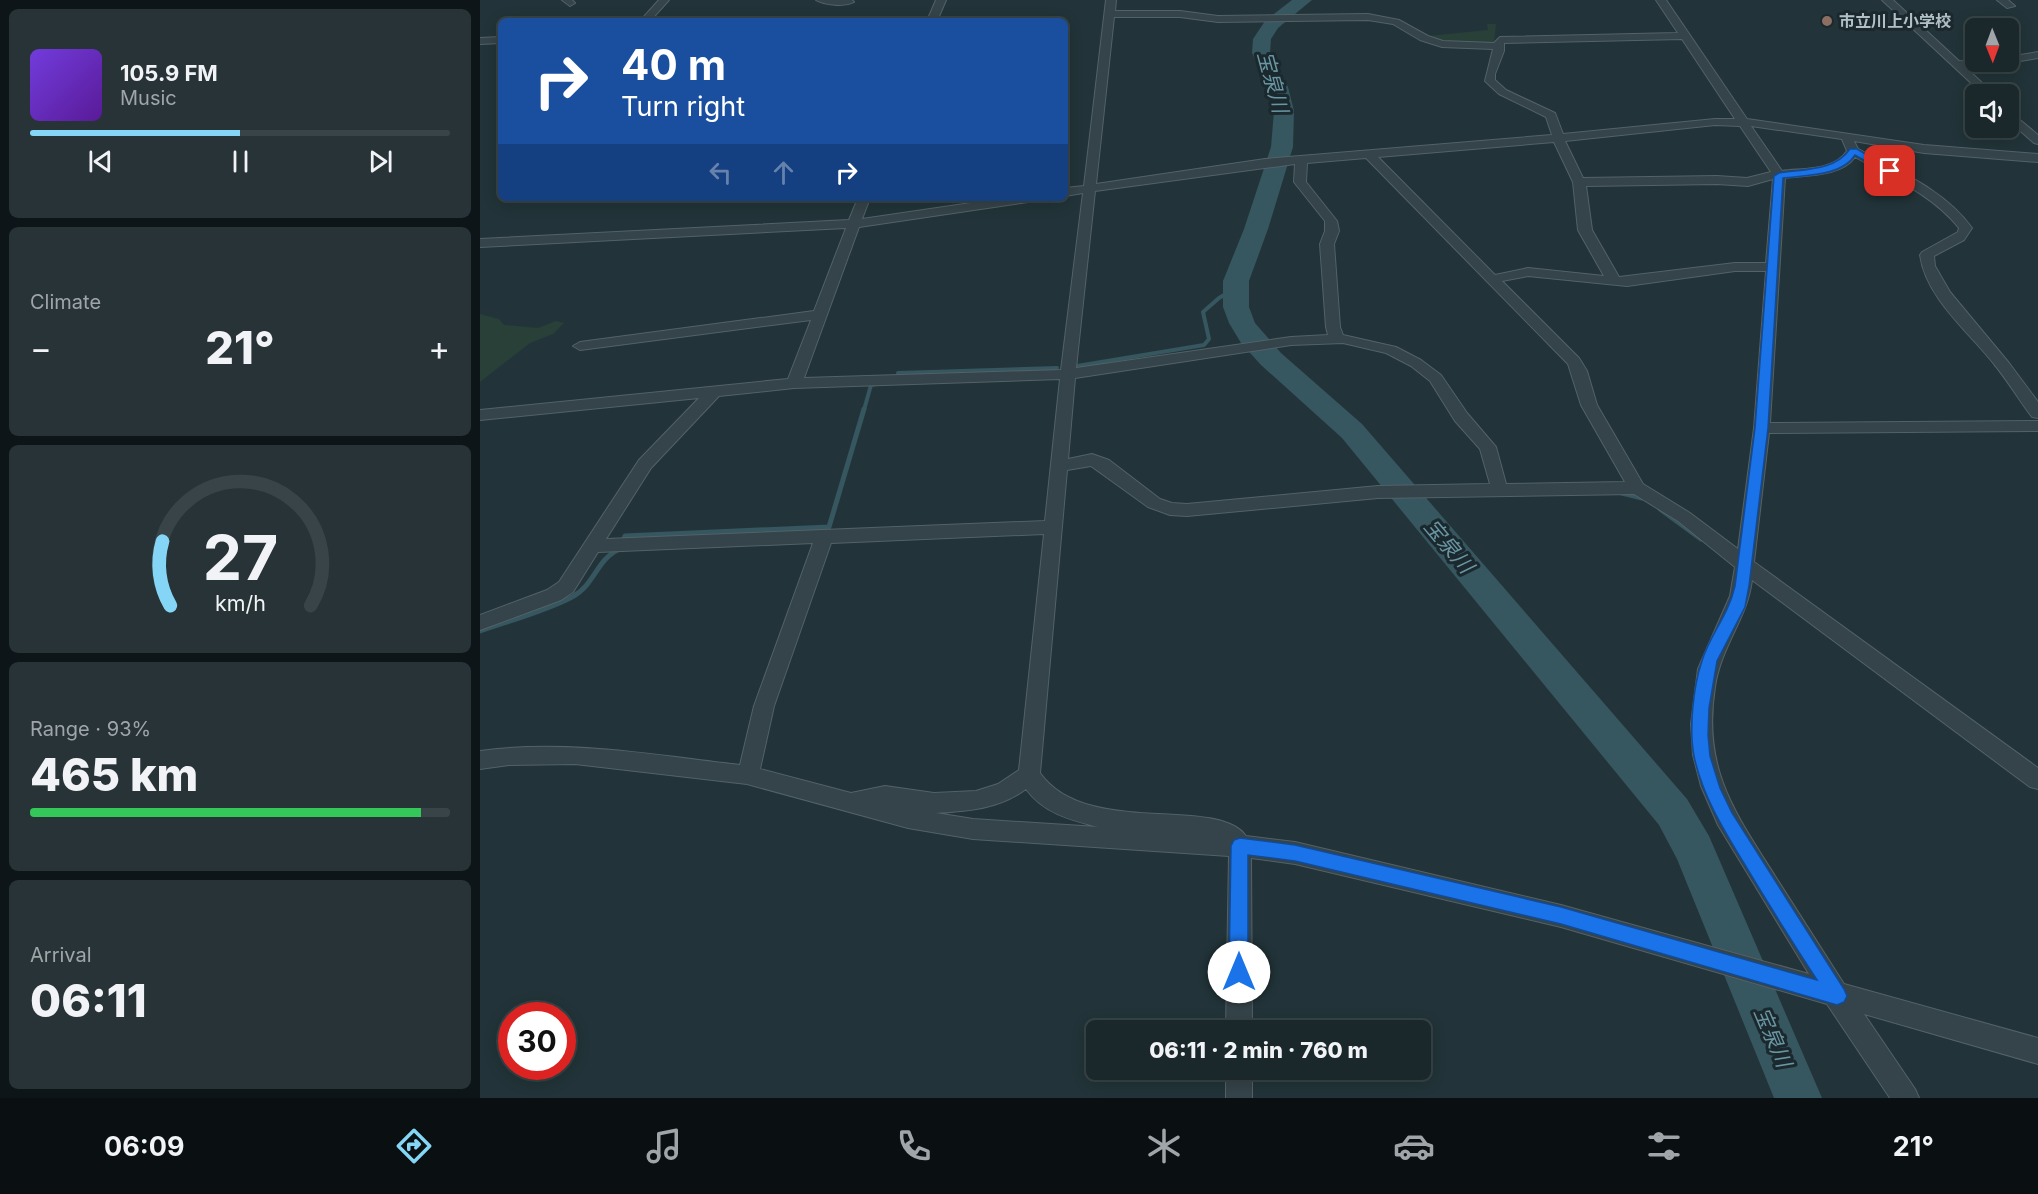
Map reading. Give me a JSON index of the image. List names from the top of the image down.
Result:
{
  "water": ["宝泉川"],
  "places": ["市立川上小学校"],
  "north": "bottom",
  "page": {
    "turn": ["40 m", "Turn right"],
    "song": ["105.9 FM", "Music"],
    "tile": [
      "Climate",
      ["Range · 93%", "465 km"],
      ["Arrival", "06:11"]
    ],
    "heat": ["−", "21°", "+"],
    "limit": "30",
    "trip": "06:11 · 2 min · 760 m",
    "tabs": ["06:09", "21°"],
    "gauge": ["27", "km/h"]
  }
}
